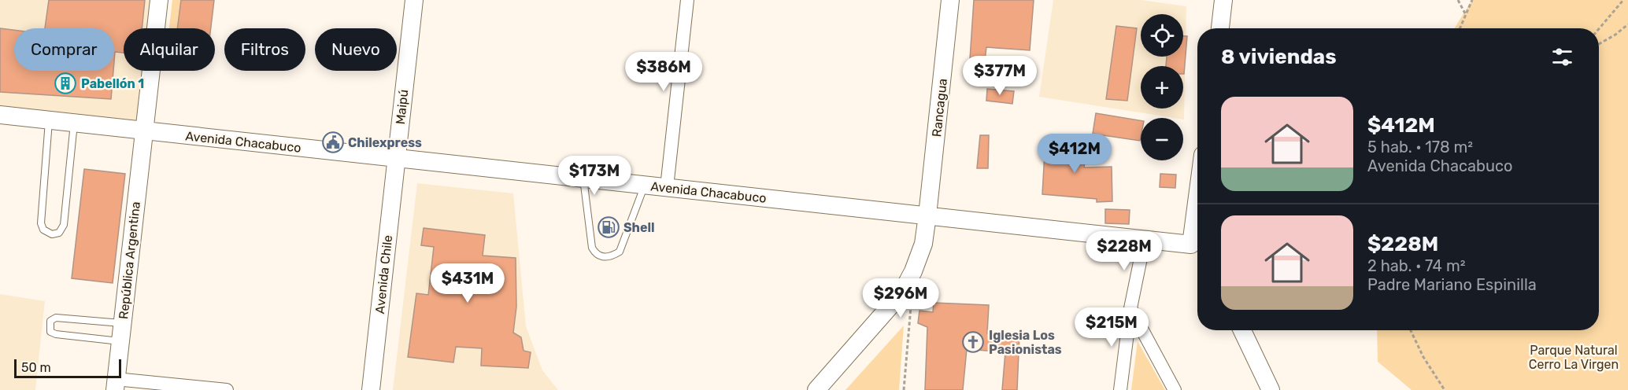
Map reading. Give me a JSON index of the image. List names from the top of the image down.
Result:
{
  "streets": {
    "main road": [
      "Maipú",
      "Rancagua",
      "Avenida Chacabuco",
      "República Argentina",
      "Avenida Chile"
    ]
  },
  "crossings": [
    ["Maipú", "Avenida Chacabuco"],
    ["Maipú", "Avenida Chile"],
    ["Rancagua", "Avenida Chacabuco"],
    ["Avenida Chacabuco", "República Argentina"],
    ["Avenida Chacabuco", "Avenida Chile"]
  ],
  "parks": ["Parque Natural Cerro La Virgen"],
  "places": {
    "building": ["Pabellón 1"],
    "public building": ["Chilexpress"],
    "fuel station": ["Shell"],
    "church": ["Iglesia Los Pasionistas"]
  },
  "scale_bar": "50 m",
  "page": {
    "map_buttons": ["+", "−"],
    "chip": [
      "Comprar",
      "Alquilar",
      "Filtros",
      "Nuevo"
    ],
    "heading": "8 viviendas",
    "price": [
      "$386M",
      "$377M",
      "$412M",
      "$173M",
      "$228M",
      "$431M",
      "$296M",
      "$215M"
    ],
    "list": [
      {
        "name": "$412M",
        "note": "5 hab. · 178 m² · Avenida Chacabuco"
      },
      {
        "name": "$228M",
        "note": "2 hab. · 74 m² · Padre Mariano Espinilla"
      }
    ],
    "scale": "50 m"
  }
}
